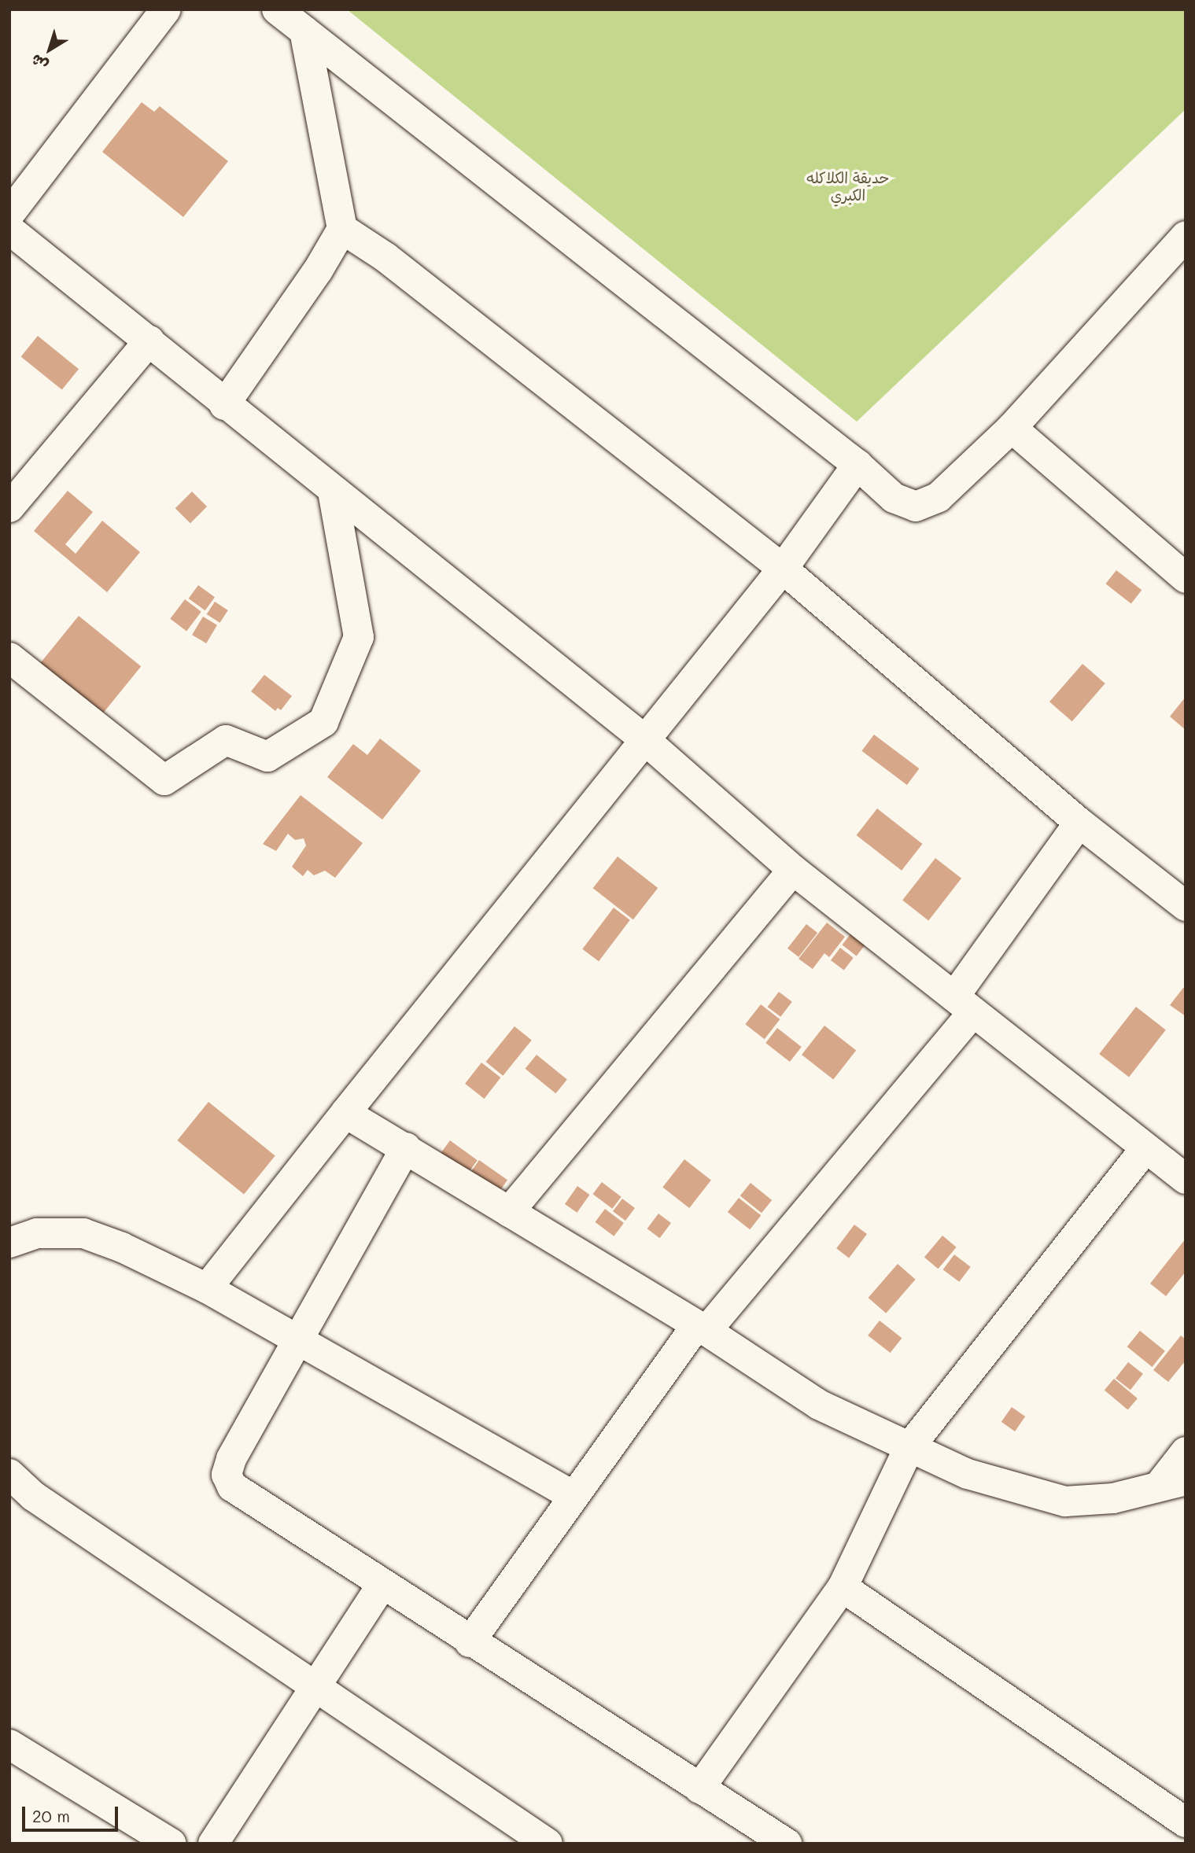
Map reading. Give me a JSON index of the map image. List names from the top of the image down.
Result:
{
  "parks": ["حديقة الكلاكله الكبري"],
  "scale_bar": "20 m",
  "north": "bottom left"
}
